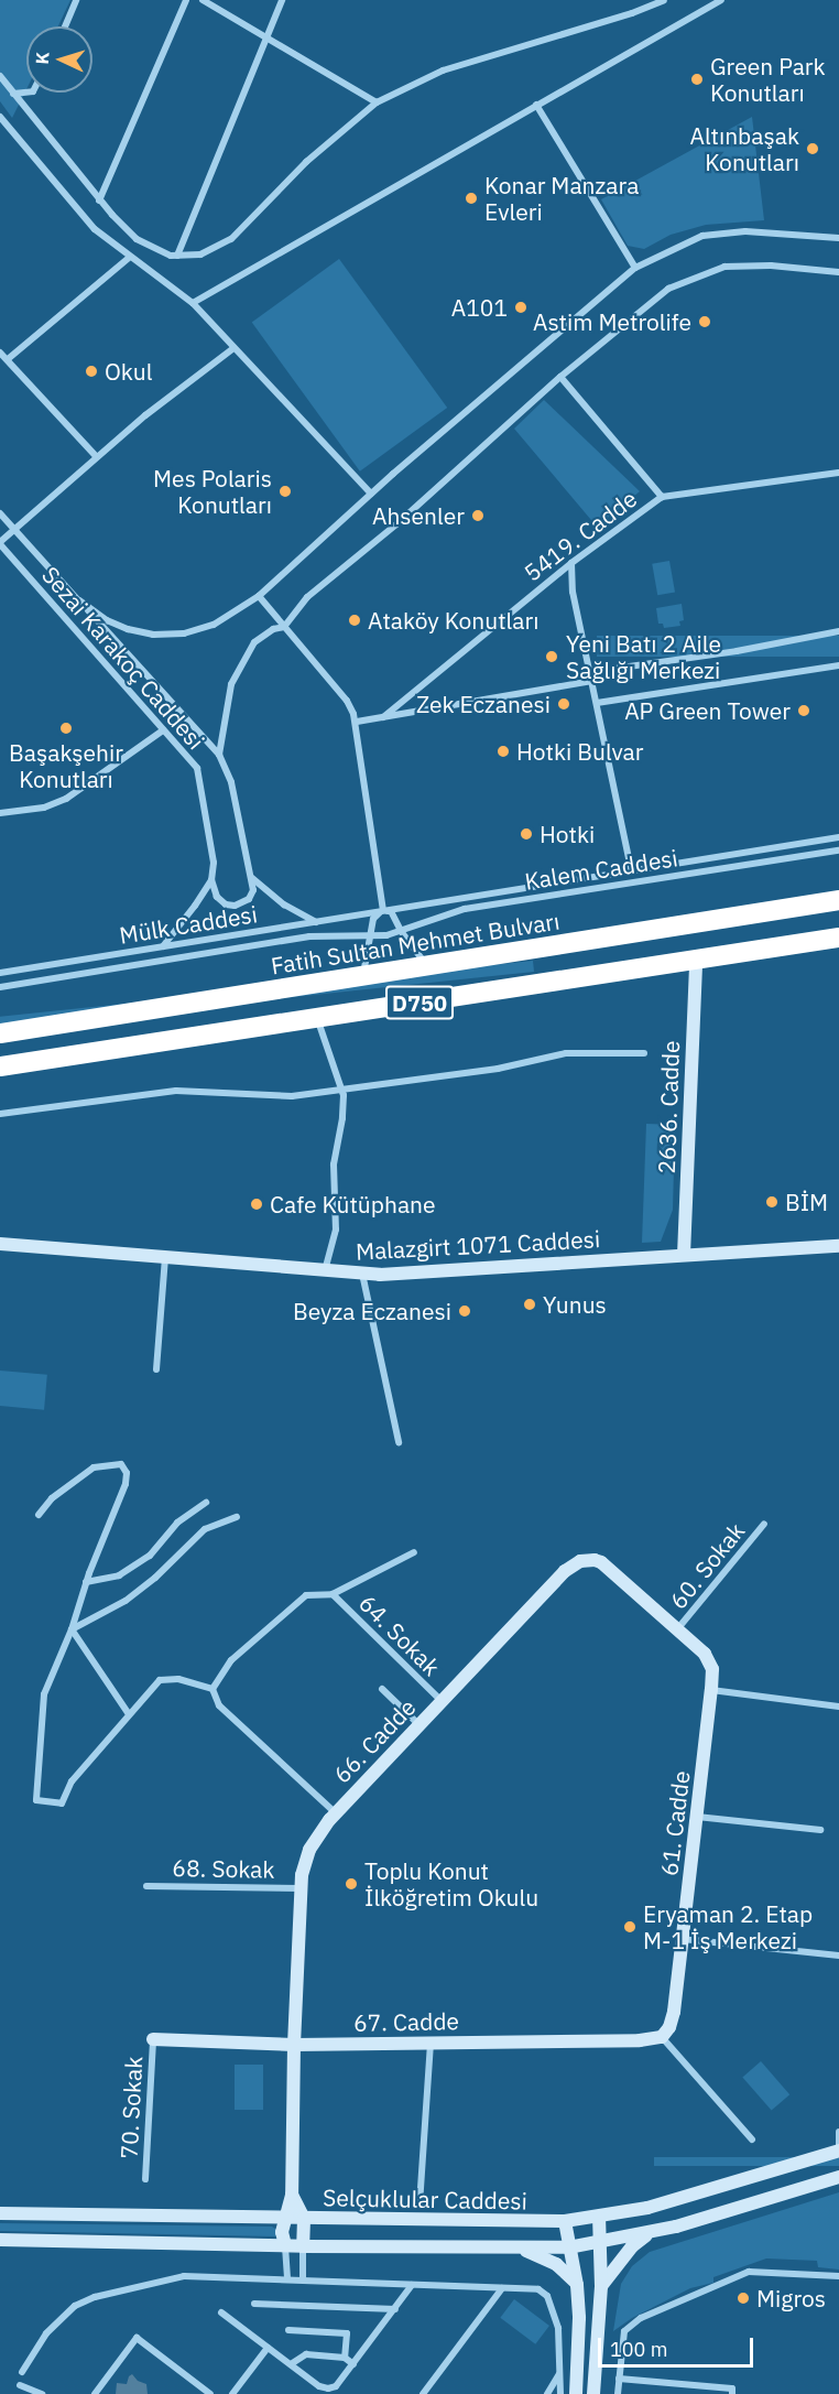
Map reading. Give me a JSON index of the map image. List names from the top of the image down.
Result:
{
  "streets": {
    "highway": ["Fatih Sultan Mehmet Bulvarı", "D750"],
    "street": [
      "5419. Cadde",
      "Sezai Karakoç Caddesi",
      "Kalem Caddesi",
      "Mülk Caddesi",
      "2636. Cadde",
      "Malazgirt 1071 Caddesi",
      "60. Sokak",
      "64. Sokak",
      "66. Cadde",
      "61. Cadde",
      "68. Sokak",
      "67. Cadde",
      "70. Sokak",
      "Selçuklular Caddesi"
    ]
  },
  "crossings": [
    ["Kalem Caddesi", "Mülk Caddesi"],
    ["D750", "2636. Cadde"],
    ["2636. Cadde", "Malazgirt 1071 Caddesi"],
    ["60. Sokak", "66. Cadde"],
    ["64. Sokak", "66. Cadde"],
    ["66. Cadde", "61. Cadde"],
    ["66. Cadde", "68. Sokak"],
    ["66. Cadde", "67. Cadde"],
    ["66. Cadde", "Selçuklular Caddesi"],
    ["61. Cadde", "67. Cadde"],
    ["67. Cadde", "70. Sokak"]
  ],
  "places": [
    "Green Park Konutları",
    "Altınbaşak Konutları",
    "Konar Manzara Evleri",
    "A101",
    "Astim Metrolife",
    "Okul",
    "Mes Polaris Konutları",
    "Ahsenler",
    "Ataköy Konutları",
    "Yeni Batı 2 Aile Sağlığı Merkezi",
    "Zek Eczanesi",
    "AP Green Tower",
    "Başakşehir Konutları",
    "Hotki Bulvar",
    "Hotki",
    "BİM",
    "Cafe Kütüphane",
    "Yunus",
    "Beyza Eczanesi",
    "Toplu Konut İlköğretim Okulu",
    "Eryaman 2. Etap M-1 İş Merkezi",
    "Migros"
  ],
  "scale_bar": "100 m",
  "north": "left"
}
